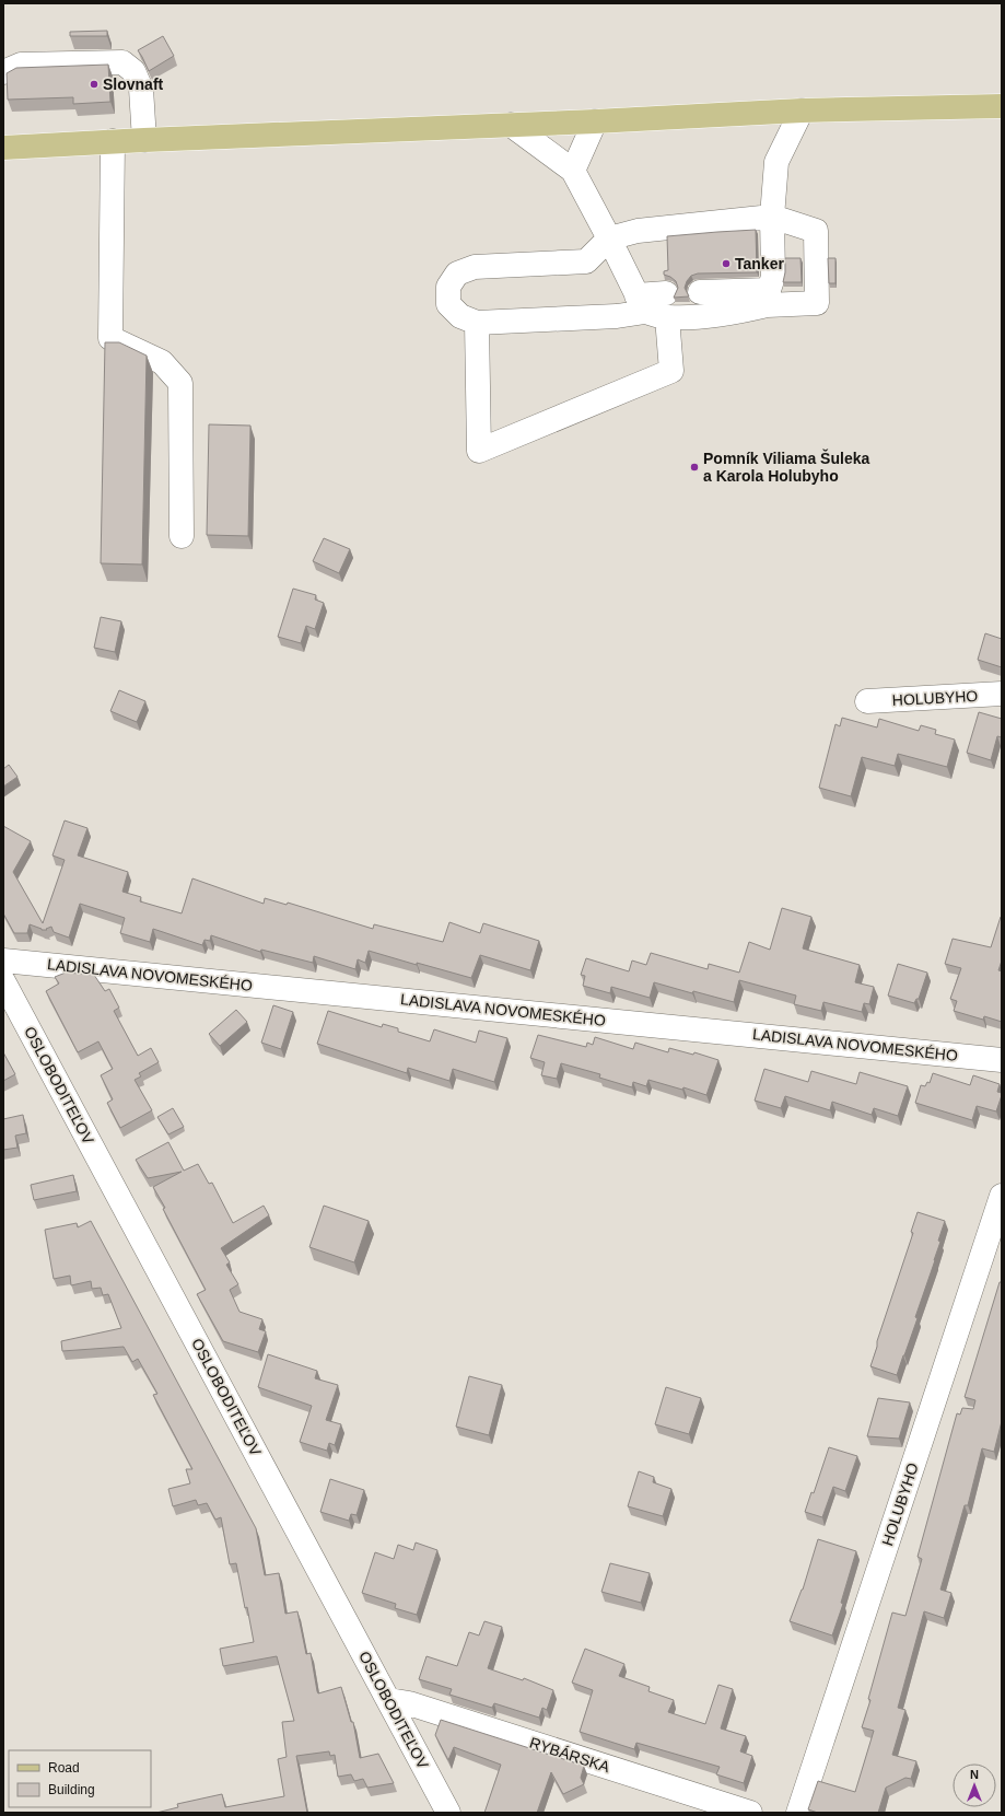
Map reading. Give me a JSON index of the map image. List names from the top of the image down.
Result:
{
  "streets": {
    "street": [
      "HOLUBYHO",
      "LADISLAVA NOVOMESKÉHO",
      "OSLOBODITEĽOV",
      "RYBÁRSKA"
    ]
  },
  "crossings": [
    ["OSLOBODITEĽOV", "RYBÁRSKA"]
  ],
  "places": ["Slovnaft", "Tanker", "Pomník Viliama Šuleka a Karola Holubyho"],
  "legend": ["Road", "Building"],
  "north": "top"
}
